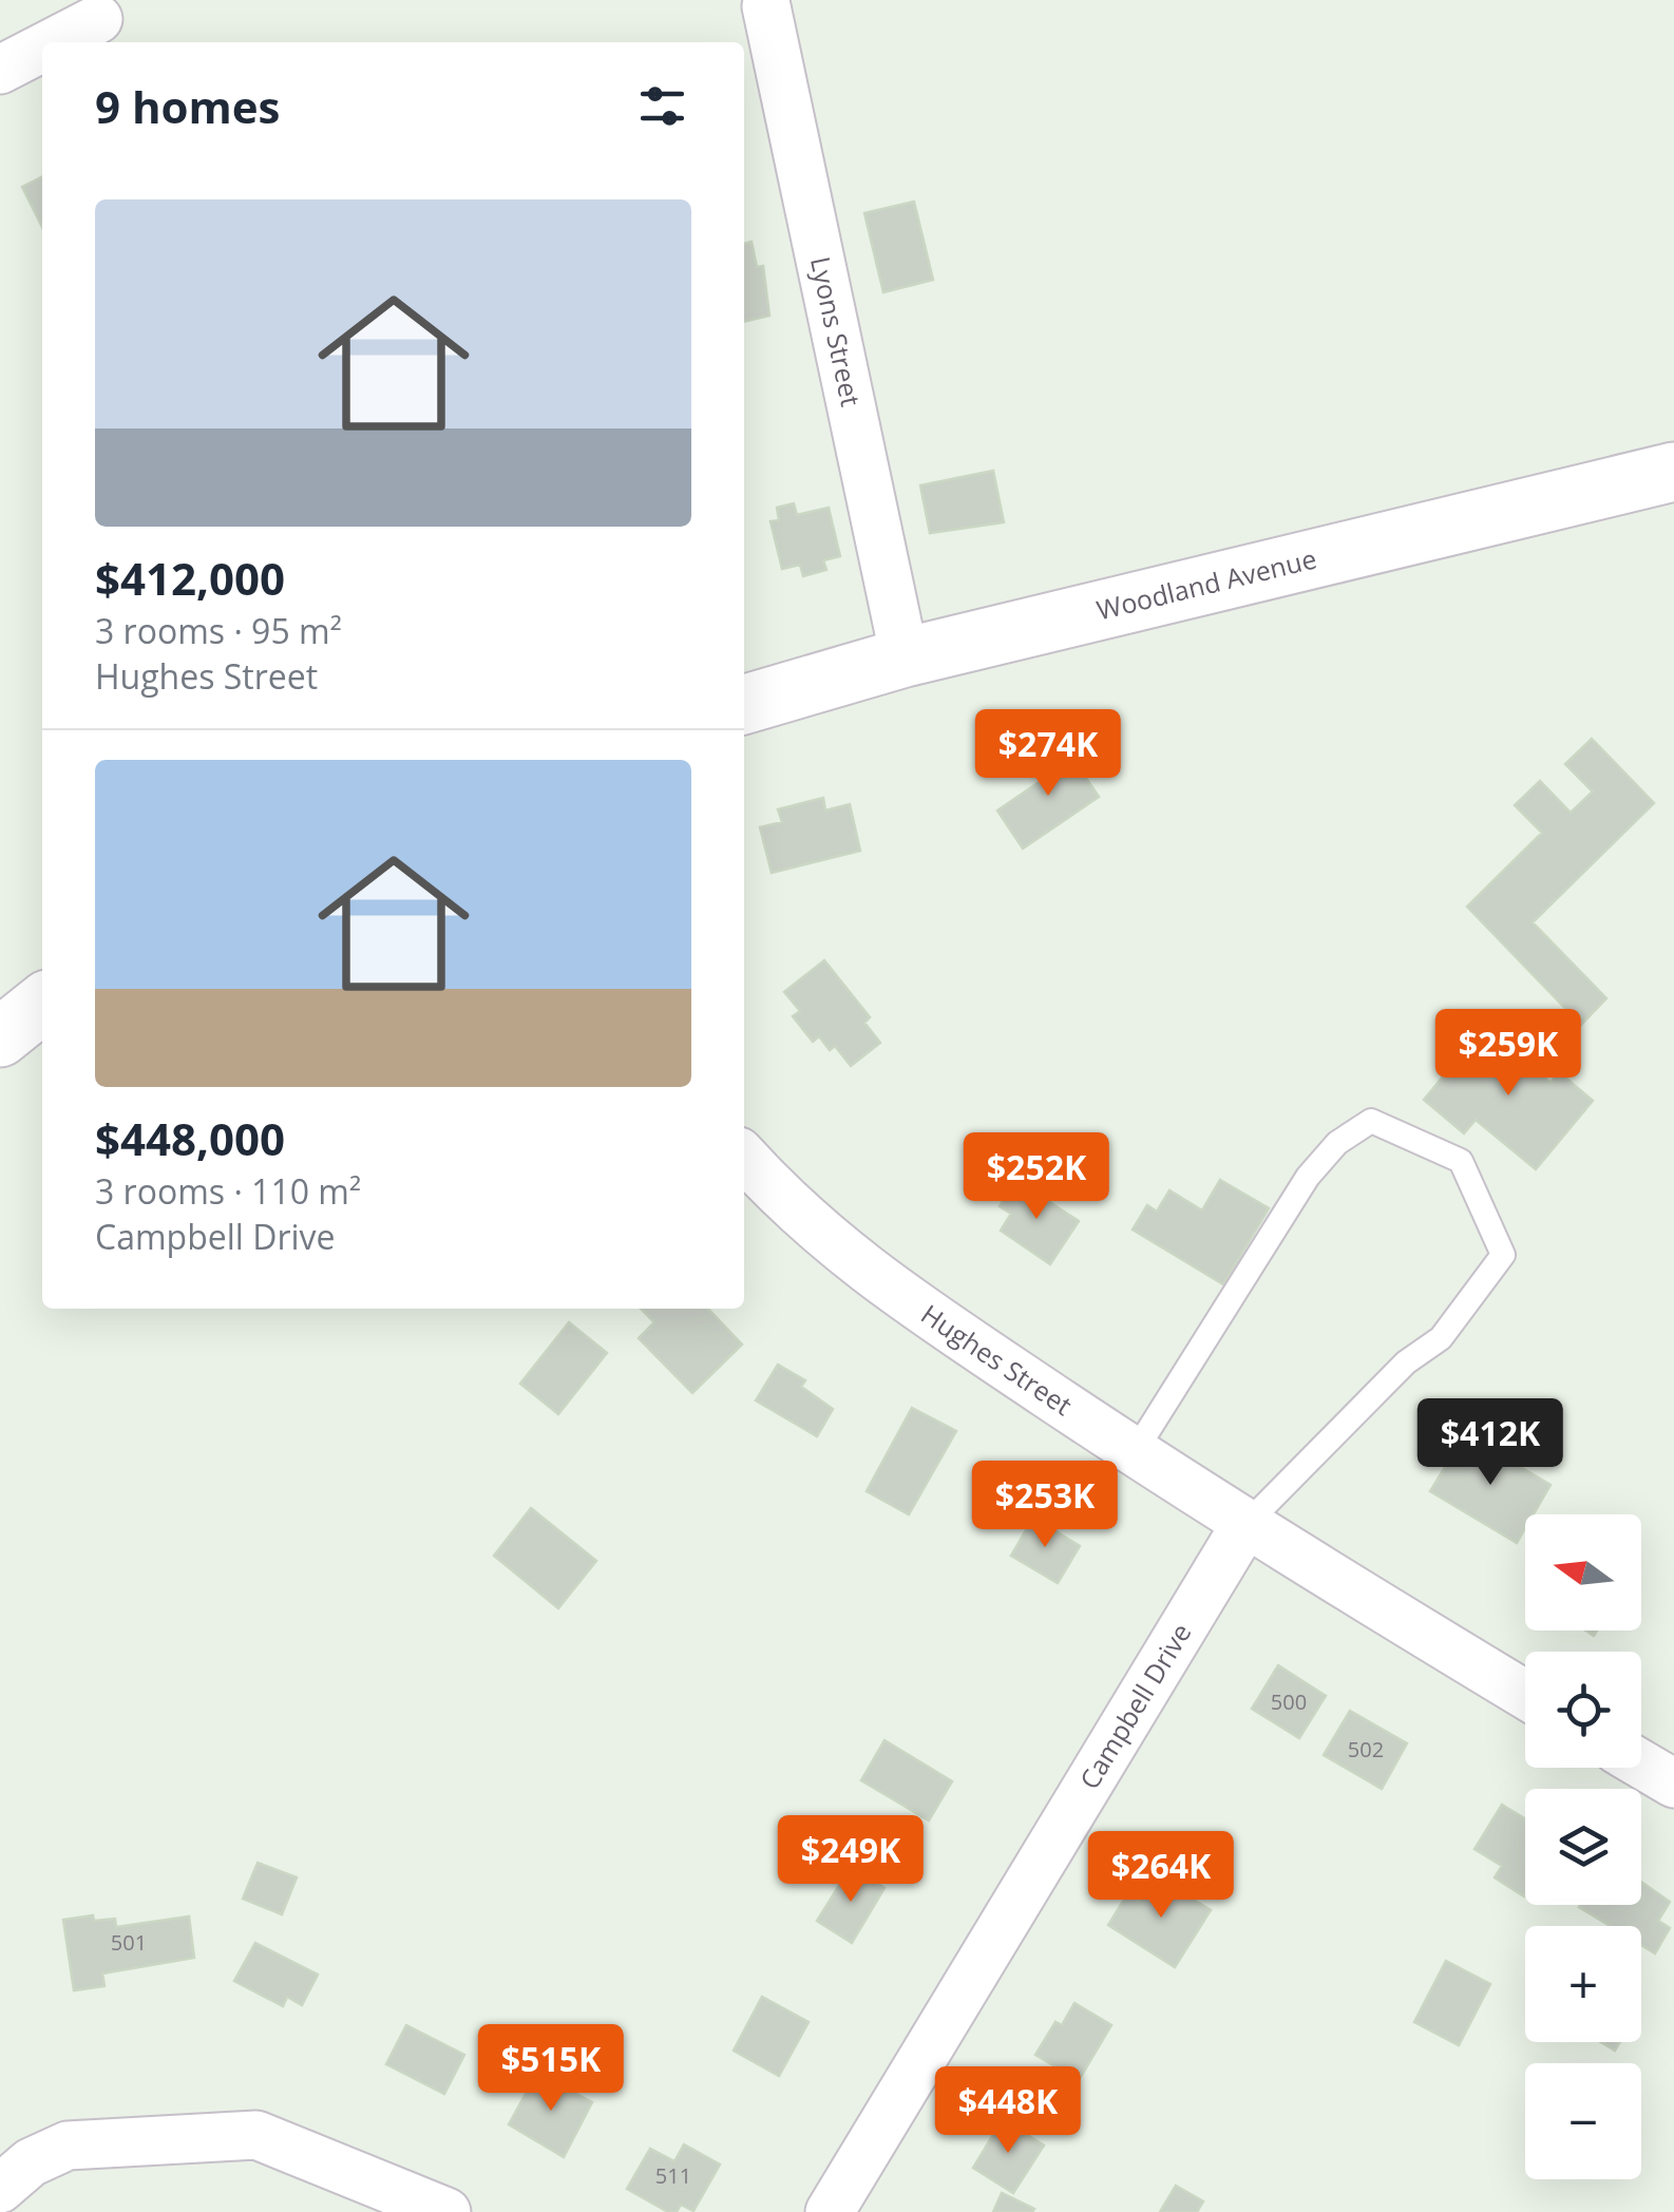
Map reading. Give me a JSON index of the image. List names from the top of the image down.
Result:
{
  "streets": {
    "street": [
      "Lyons Street",
      "Woodland Avenue",
      "Hughes Street",
      "Campbell Drive"
    ]
  },
  "crossings": [
    ["Lyons Street", "Woodland Avenue"],
    ["Hughes Street", "Campbell Drive"]
  ],
  "house_numbers": [
    "500",
    "502",
    "501",
    "511"
  ],
  "north": "left",
  "page": {
    "heading": "9 homes",
    "list": [
      {
        "name": "$412,000",
        "note": "3 rooms · 95 m² · Hughes Street"
      },
      {
        "name": "$448,000",
        "note": "3 rooms · 110 m² · Campbell Drive"
      }
    ],
    "price": [
      "$274K",
      "$259K",
      "$252K",
      "$412K",
      "$253K",
      "$249K",
      "$264K",
      "$515K",
      "$448K"
    ],
    "map_buttons": ["+", "−"]
  }
}
